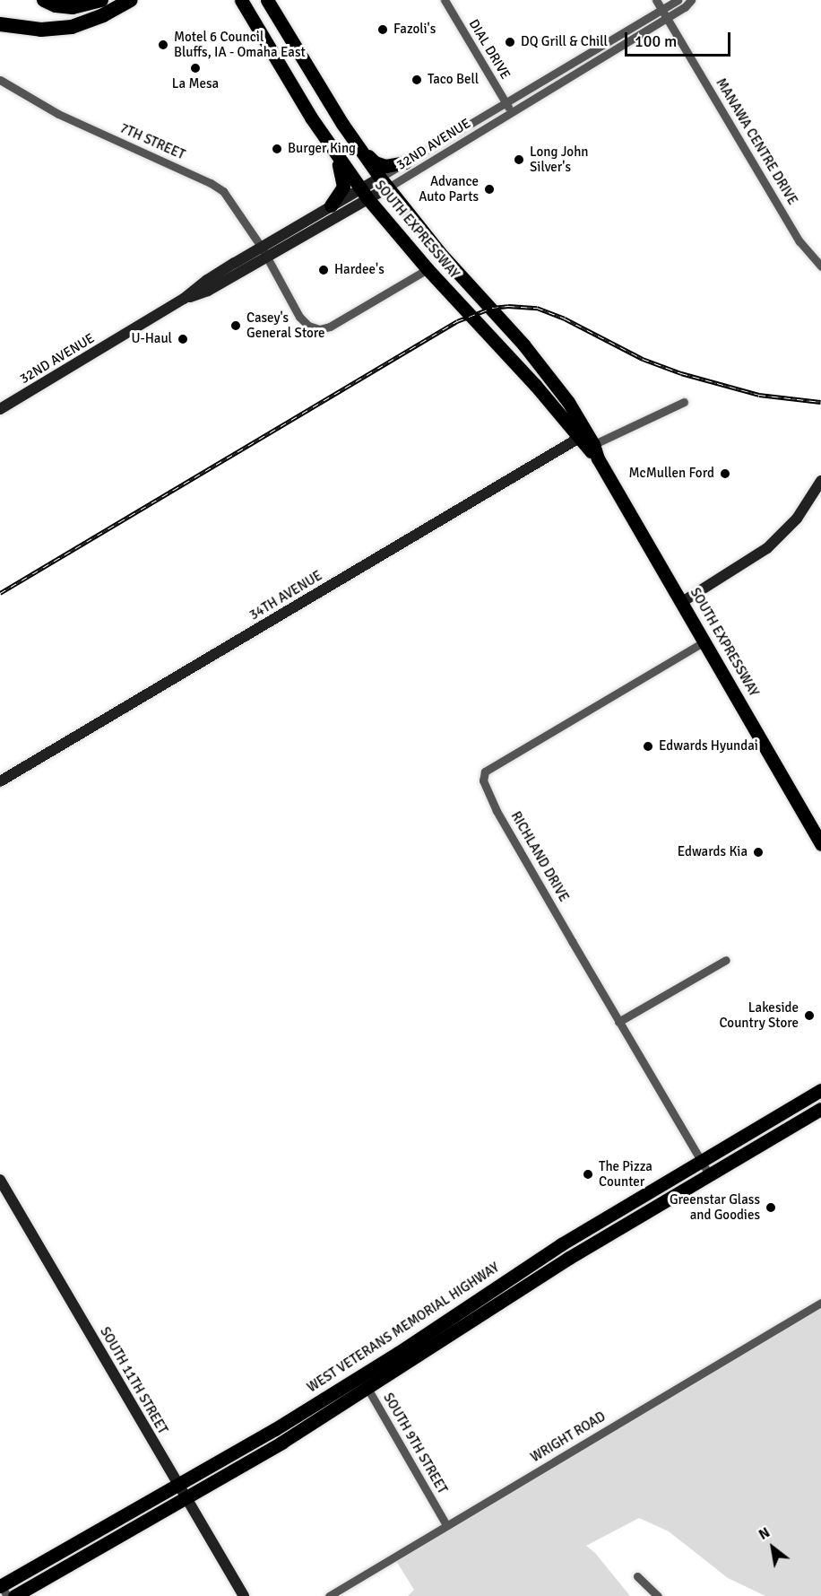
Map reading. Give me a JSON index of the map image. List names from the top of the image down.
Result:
{
  "streets": {
    "main road": ["SOUTH EXPRESSWAY", "WEST VETERANS MEMORIAL HIGHWAY"],
    "street": [
      "DIAL DRIVE",
      "7TH STREET",
      "MANAWA CENTRE DRIVE",
      "32ND AVENUE",
      "34TH AVENUE",
      "RICHLAND DRIVE",
      "SOUTH 11TH STREET",
      "WRIGHT ROAD",
      "SOUTH 9TH STREET"
    ]
  },
  "crossings": [
    ["DIAL DRIVE", "32ND AVENUE"],
    ["7TH STREET", "32ND AVENUE"],
    ["7TH STREET", "SOUTH EXPRESSWAY"],
    ["MANAWA CENTRE DRIVE", "32ND AVENUE"],
    ["32ND AVENUE", "SOUTH EXPRESSWAY"],
    ["SOUTH EXPRESSWAY", "34TH AVENUE"],
    ["SOUTH EXPRESSWAY", "RICHLAND DRIVE"],
    ["RICHLAND DRIVE", "WEST VETERANS MEMORIAL HIGHWAY"],
    ["WEST VETERANS MEMORIAL HIGHWAY", "SOUTH 11TH STREET"],
    ["WEST VETERANS MEMORIAL HIGHWAY", "SOUTH 9TH STREET"],
    ["WRIGHT ROAD", "SOUTH 9TH STREET"]
  ],
  "places": [
    "Fazoli's",
    "DQ Grill & Chill",
    "Motel 6 Council Bluffs, IA - Omaha East",
    "La Mesa",
    "Taco Bell",
    "Burger King",
    "Long John Silver's",
    "Advance Auto Parts",
    "Hardee's",
    "Casey's General Store",
    "U-Haul",
    "McMullen Ford",
    "Edwards Hyundai",
    "Edwards Kia",
    "Lakeside Country Store",
    "The Pizza Counter",
    "Greenstar Glass and Goodies"
  ],
  "scale_bar": "100 m",
  "north": "top left"
}
